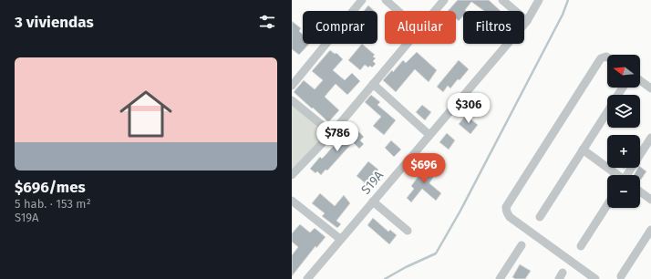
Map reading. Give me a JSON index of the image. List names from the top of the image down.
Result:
{
  "streets": {
    "street": ["S19A"]
  },
  "north": "left",
  "page": {
    "heading": "3 viviendas",
    "chip": ["Comprar", "Alquilar", "Filtros"],
    "list": [
      {
        "name": "$696/mes",
        "note": "5 hab. · 153 m² · S19A"
      }
    ],
    "map_buttons": ["+", "−"],
    "price": ["$306", "$786", "$696"]
  }
}
